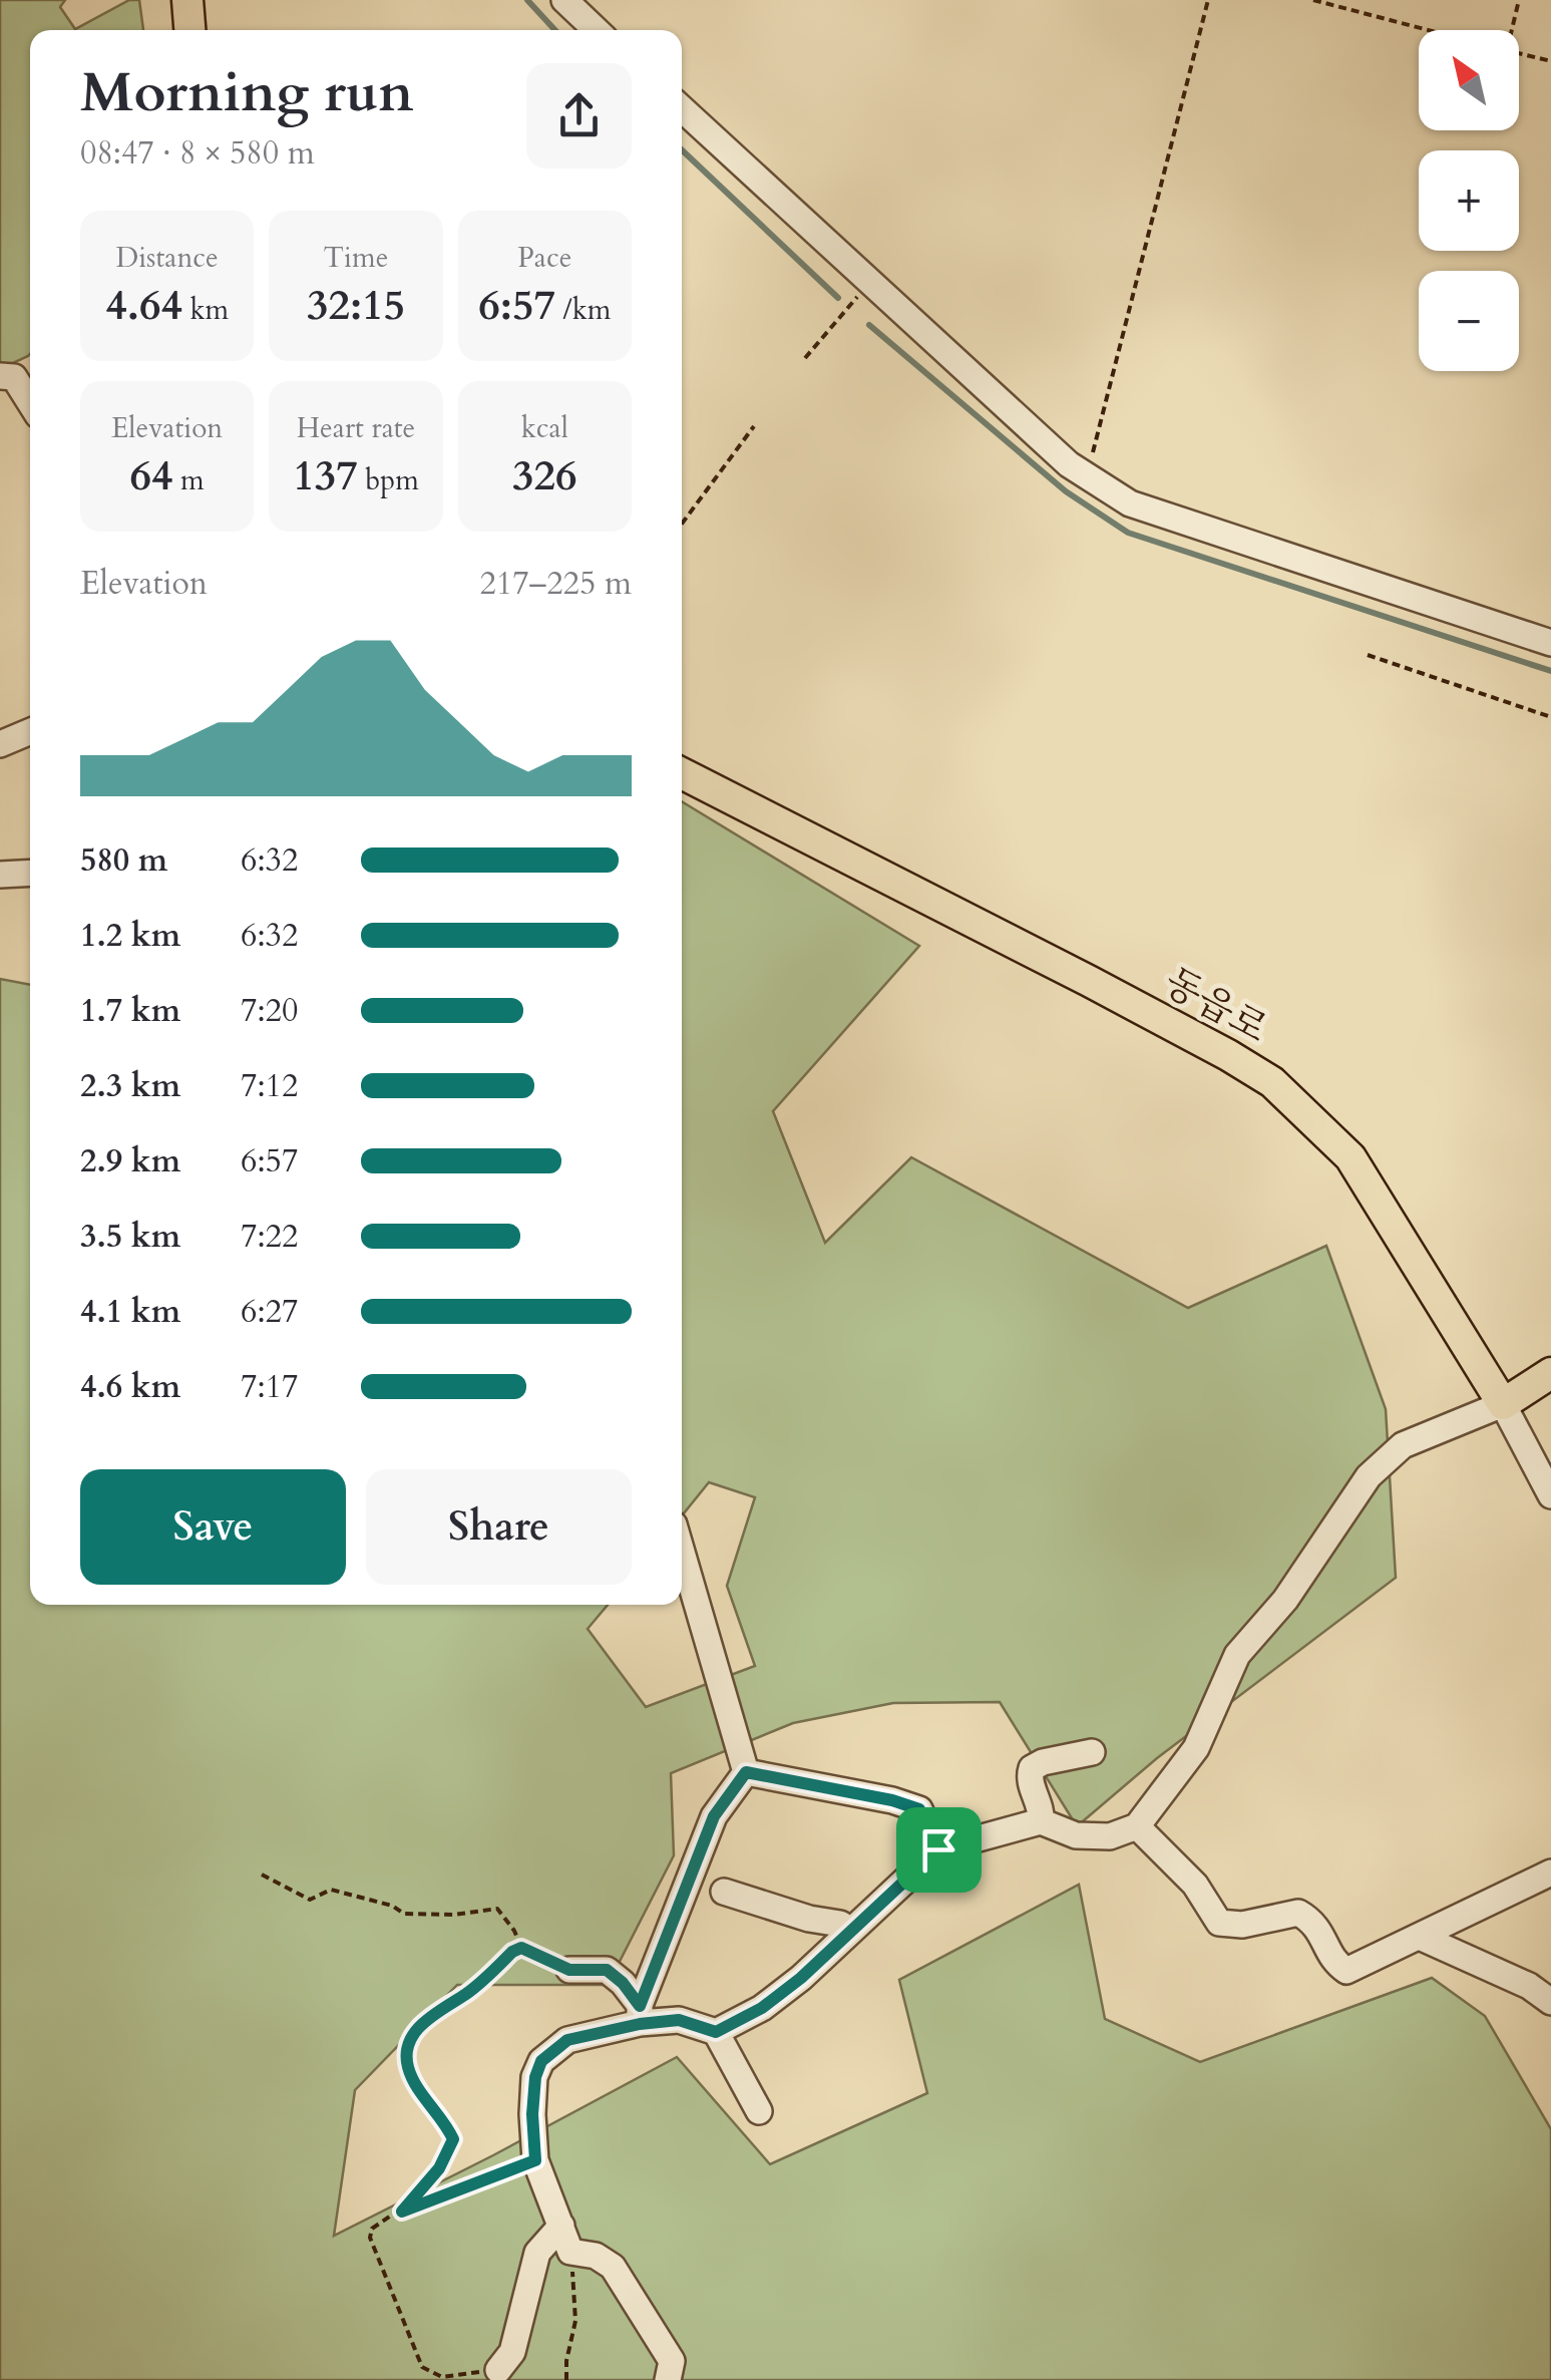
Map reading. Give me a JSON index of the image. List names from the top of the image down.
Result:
{
  "streets": {
    "main road": ["동읍로"]
  },
  "north": "top left",
  "page": {
    "map_buttons": ["+", "−"],
    "heading": ["Morning run", "08:47 · 8 × 580 m"],
    "stats": [
      ["Distance", "4.64 km"],
      ["Time", "32:15"],
      ["Pace", "6:57 /km"],
      ["Elevation", "64 m"],
      ["Heart rate", "137 bpm"],
      ["kcal", "326"]
    ],
    "chart": ["Elevation", "217–225 m"],
    "list": [
      {
        "name": "580 m",
        "note": "6:32"
      },
      {
        "name": "1.2 km",
        "note": "6:32"
      },
      {
        "name": "1.7 km",
        "note": "7:20"
      },
      {
        "name": "2.3 km",
        "note": "7:12"
      },
      {
        "name": "2.9 km",
        "note": "6:57"
      },
      {
        "name": "3.5 km",
        "note": "7:22"
      },
      {
        "name": "4.1 km",
        "note": "6:27"
      },
      {
        "name": "4.6 km",
        "note": "7:17"
      }
    ],
    "buttons": ["Save", "Share"]
  }
}
